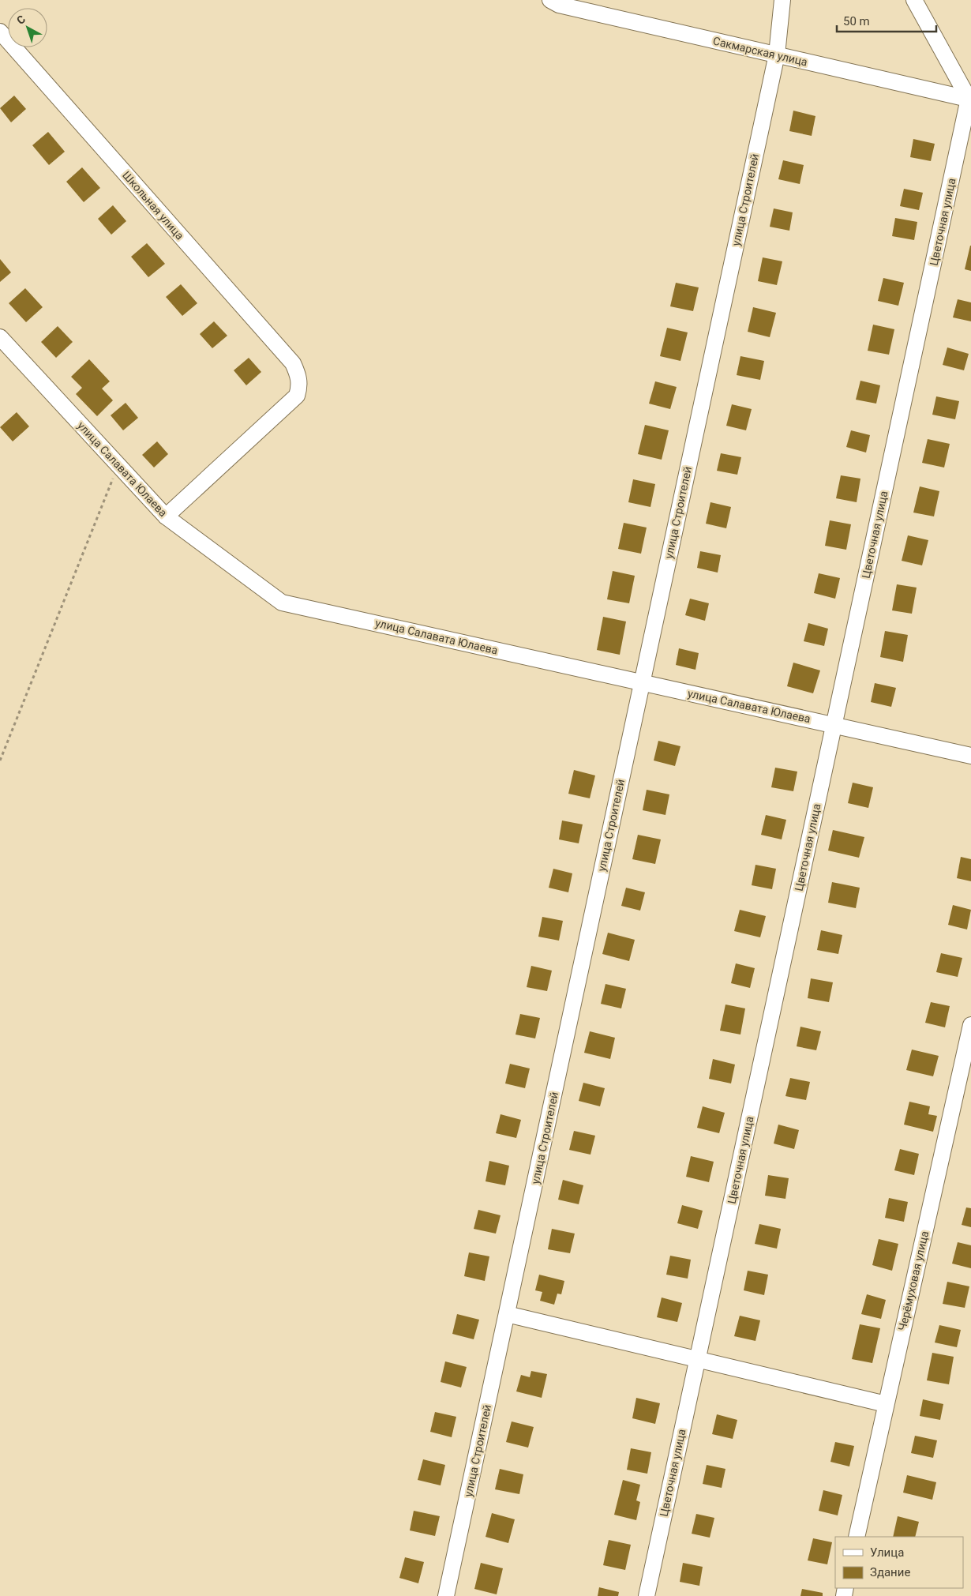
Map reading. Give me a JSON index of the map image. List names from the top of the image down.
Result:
{
  "streets": {
    "street": [
      "Сакмарская улица",
      "улица Строителей",
      "Школьная улица",
      "Цветочная улица",
      "улица Салавата Юлаева",
      "Черёмуховая улица"
    ]
  },
  "crossings": [
    ["Сакмарская улица", "улица Строителей"],
    ["Сакмарская улица", "Цветочная улица"],
    ["улица Строителей", "улица Салавата Юлаева"],
    ["Школьная улица", "улица Салавата Юлаева"],
    ["Цветочная улица", "улица Салавата Юлаева"]
  ],
  "legend": ["Улица", "Здание"],
  "scale_bar": "50 m",
  "north": "top left"
}
